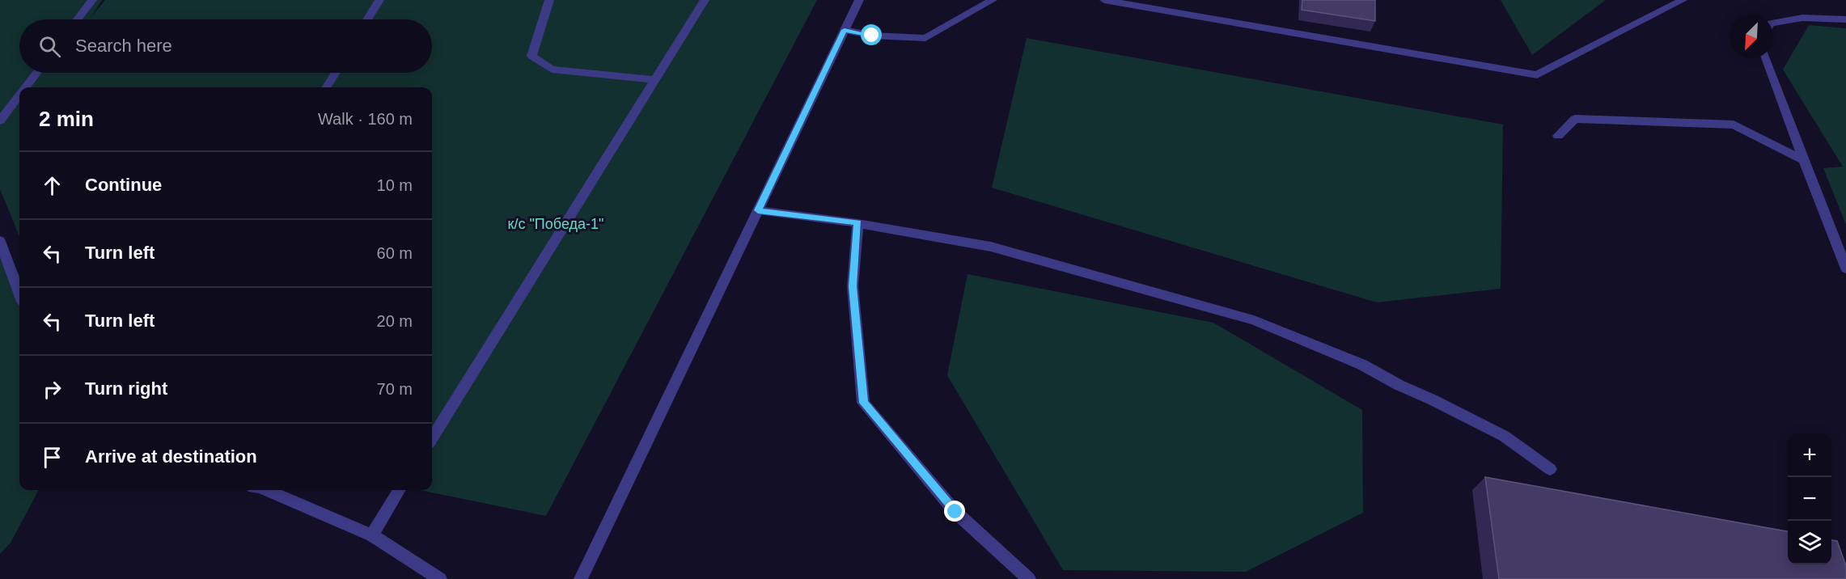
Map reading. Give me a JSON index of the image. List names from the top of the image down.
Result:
{
  "parks": ["к/с \"Победа-1\""],
  "north": "bottom left",
  "page": {
    "search": "Search here",
    "heading": ["2 min", "Walk · 160 m"],
    "list": [
      ["Continue", "10 m"],
      ["Turn left", "60 m"],
      ["Turn left", "20 m"],
      ["Turn right", "70 m"],
      "Arrive at destination"
    ],
    "map_buttons": ["+", "−"]
  }
}
